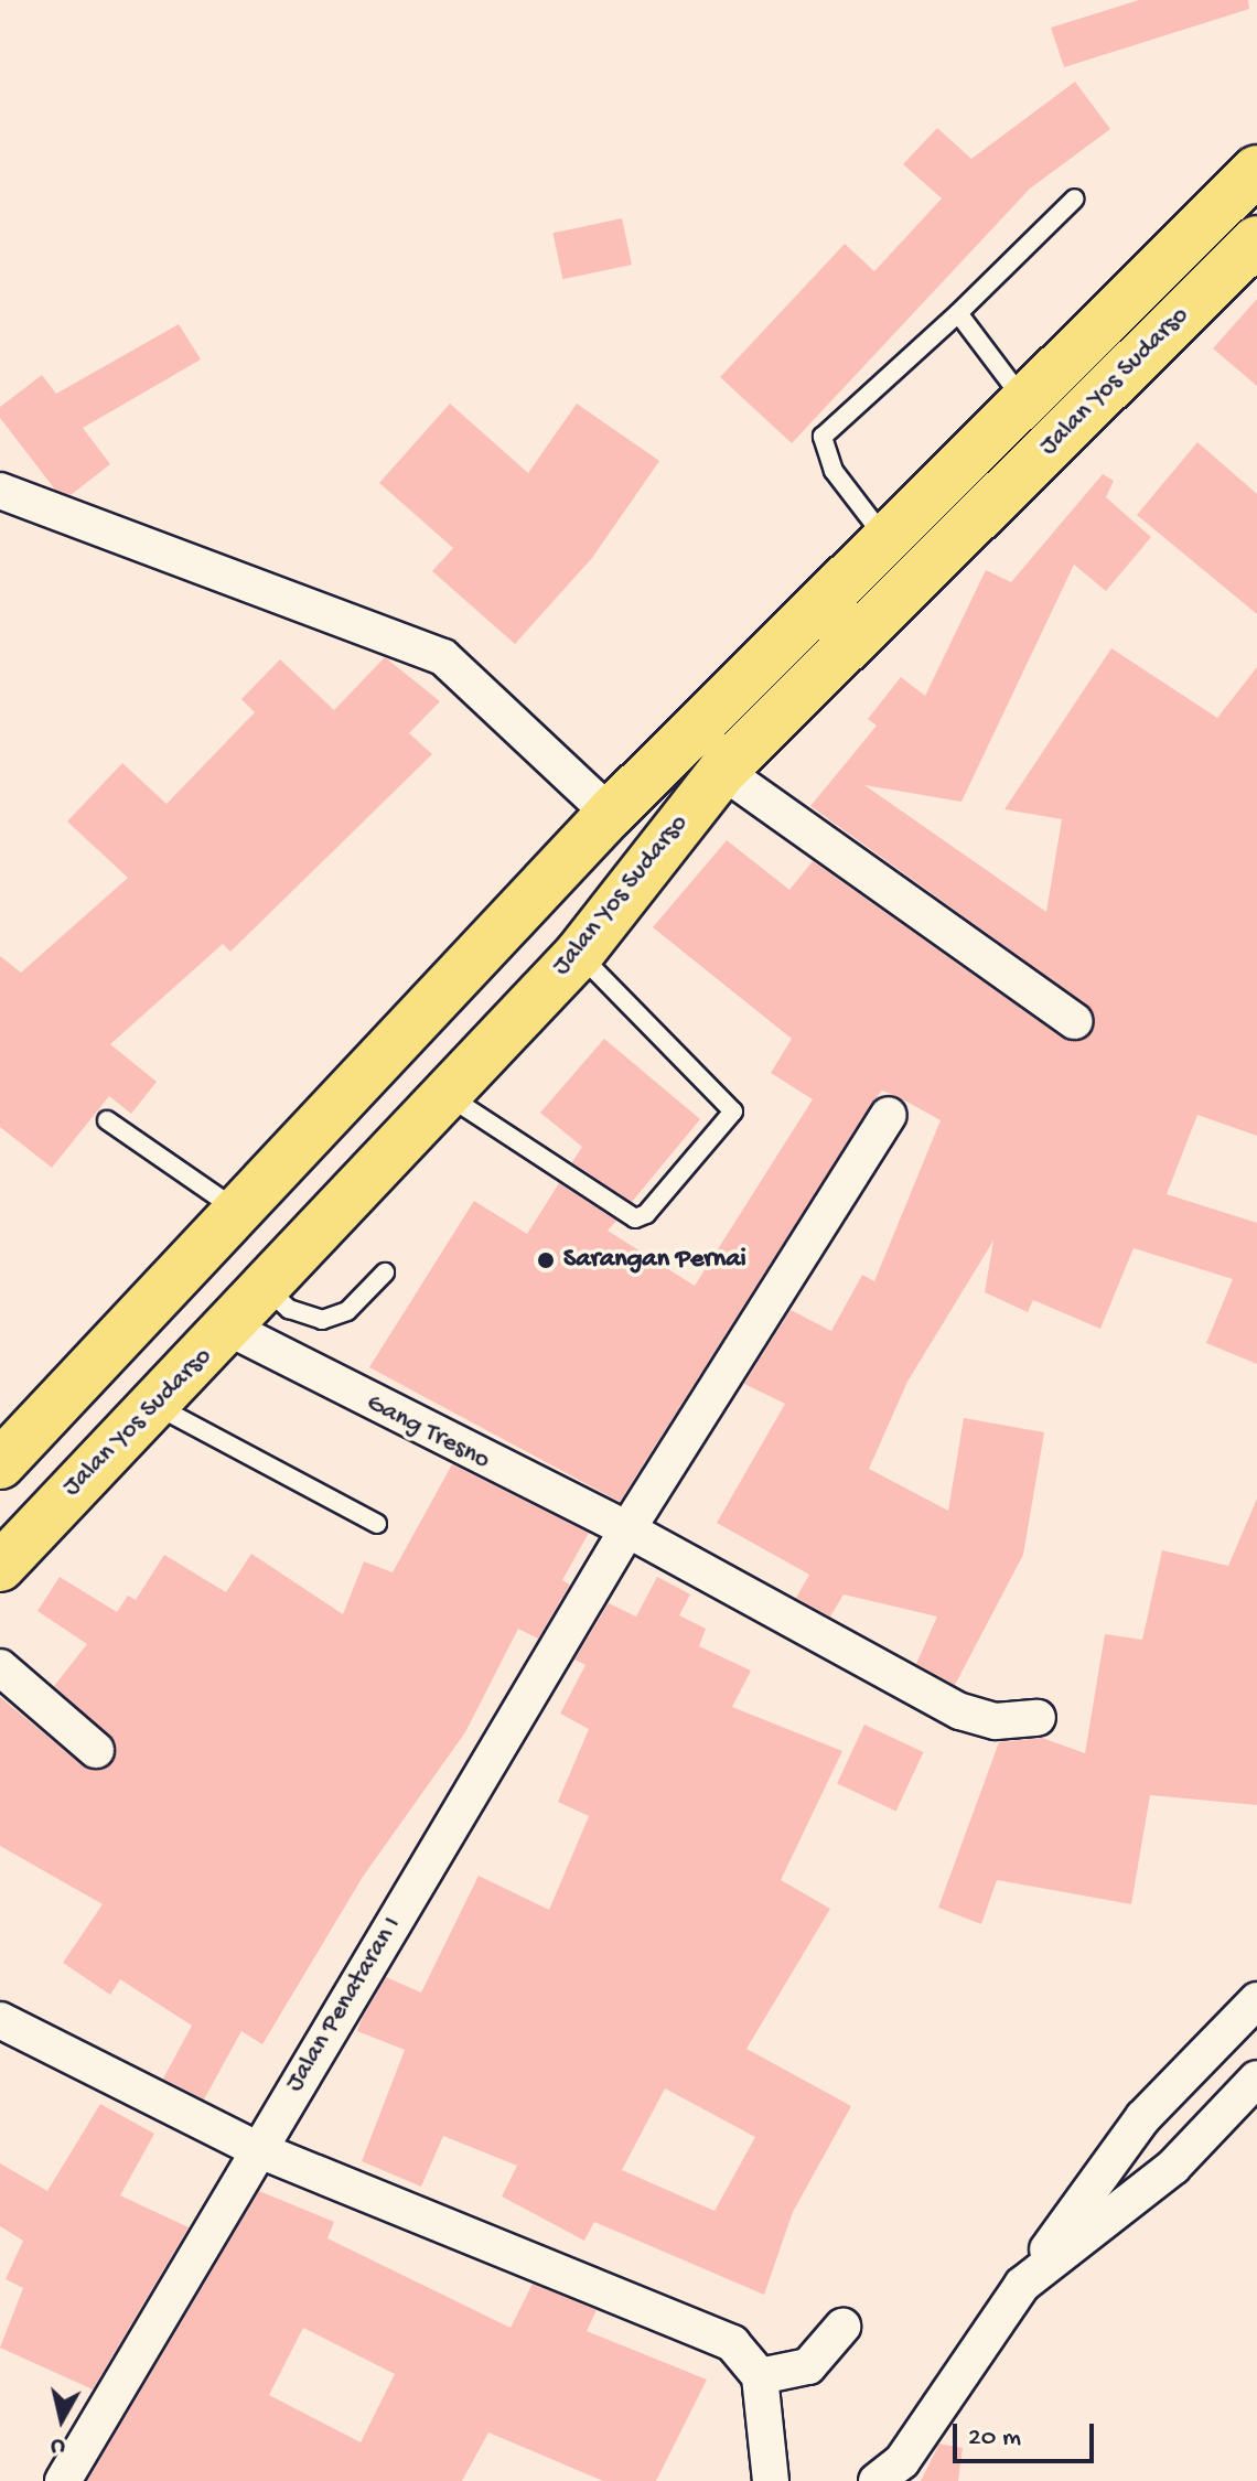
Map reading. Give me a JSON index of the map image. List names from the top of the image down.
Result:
{
  "streets": {
    "highway": ["Jalan Yos Sudarso"],
    "street": ["Gang Tresno", "Jalan Penataran I"]
  },
  "crossings": [
    ["Jalan Yos Sudarso", "Gang Tresno"],
    ["Gang Tresno", "Jalan Penataran I"]
  ],
  "places": ["Sarangan Pernai"],
  "scale_bar": "20 m",
  "north": "bottom"
}
